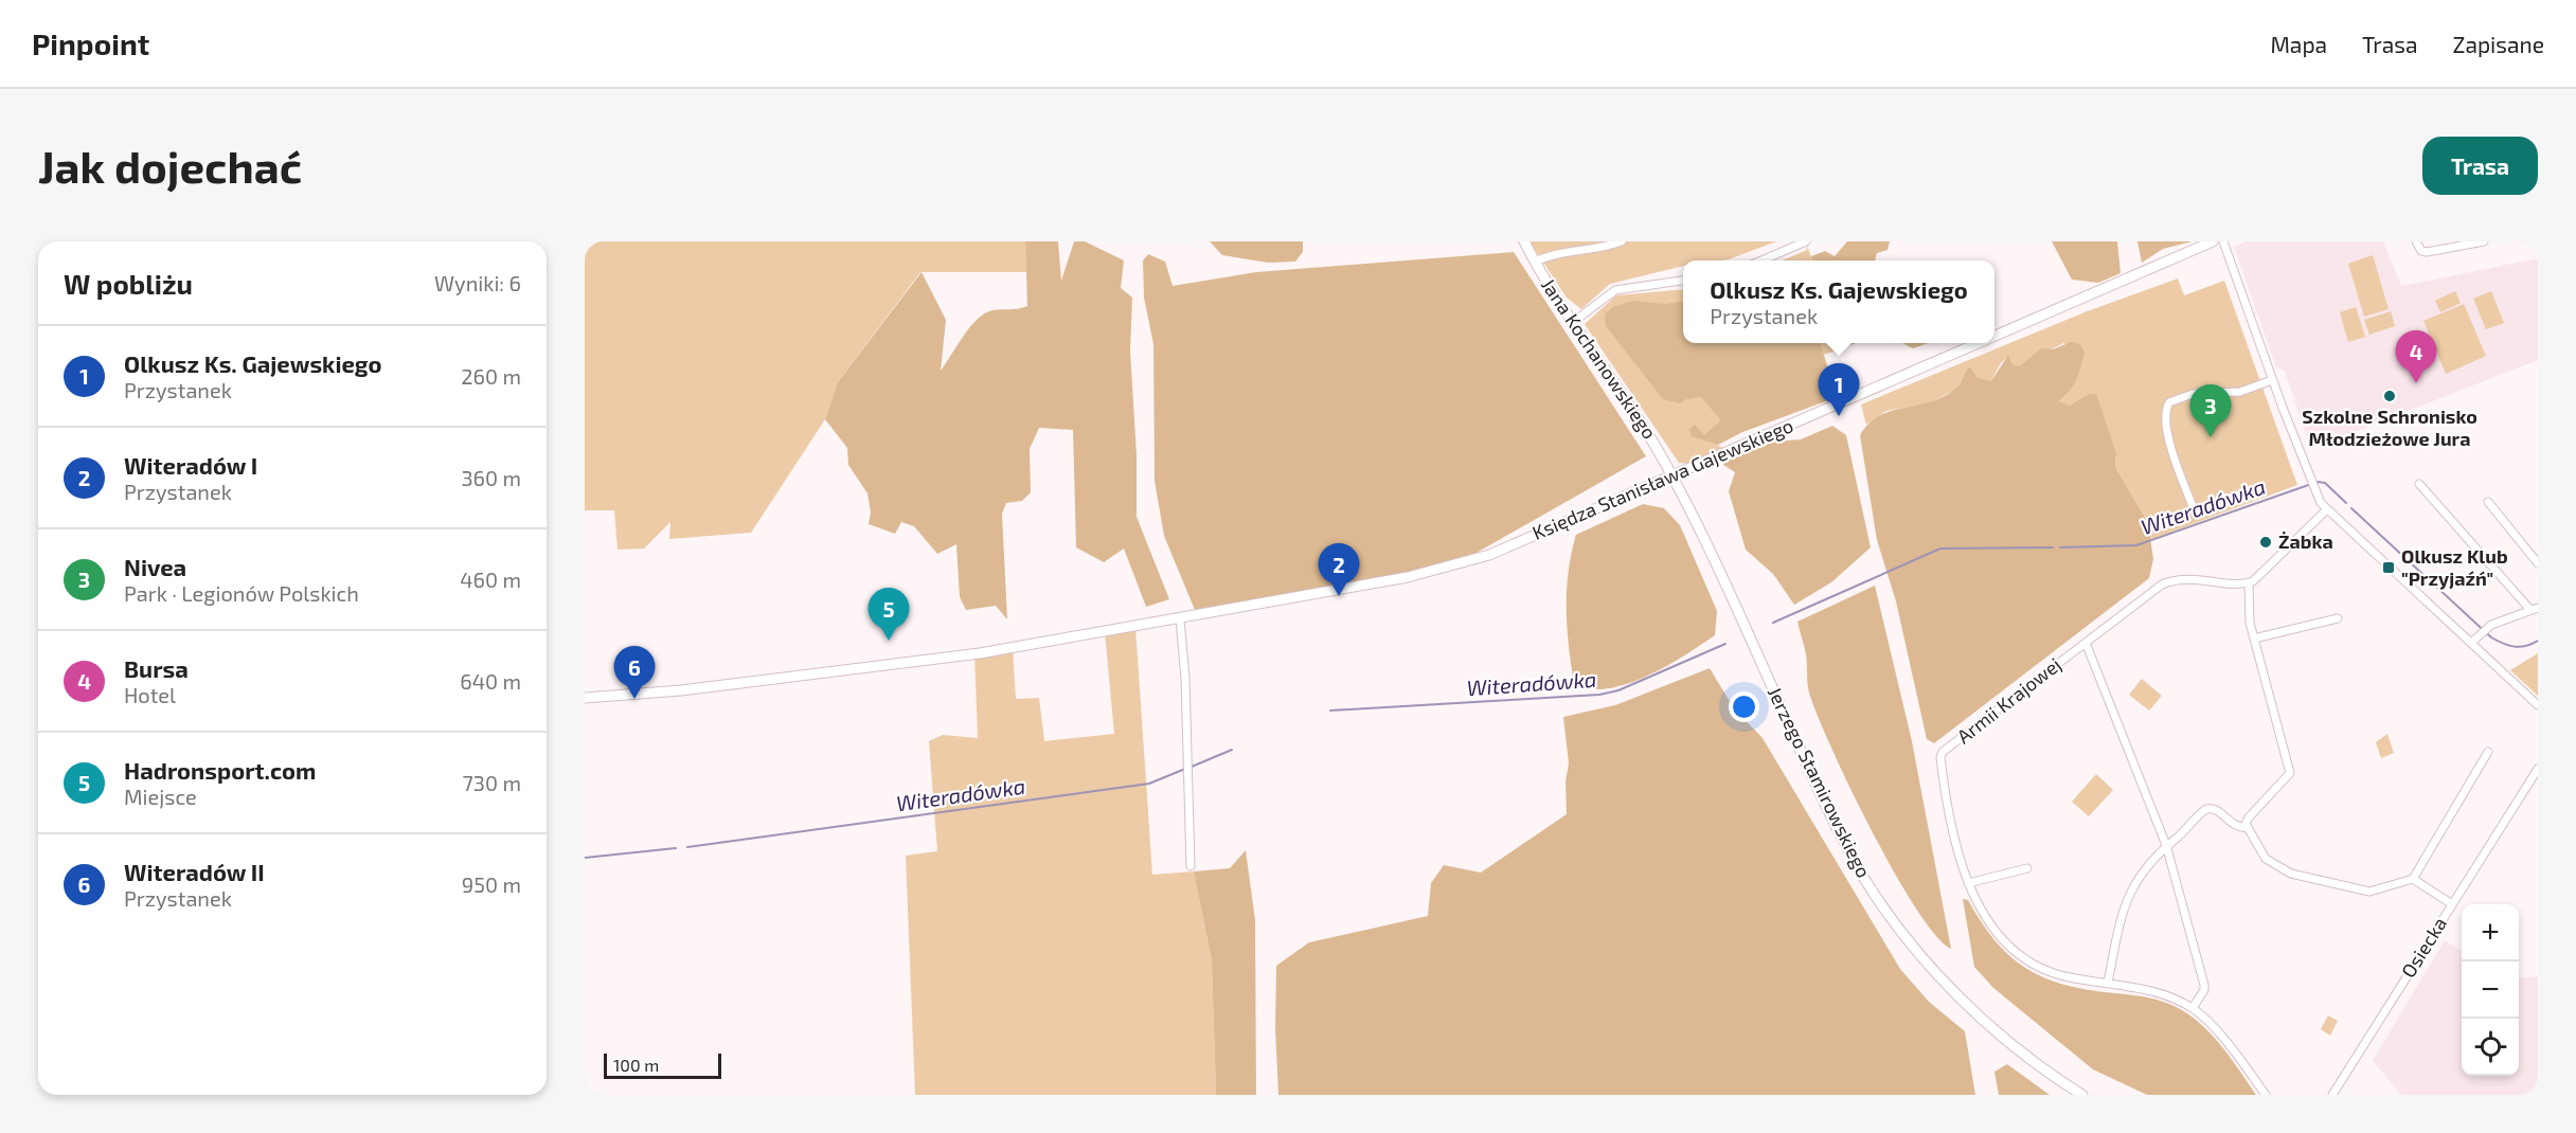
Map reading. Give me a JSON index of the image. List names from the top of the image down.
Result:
{
  "streets": {
    "street": [
      "Jana Kochanowskiego",
      "Księdza Stanisława Gajewskiego",
      "Armii Krajowej",
      "Jerzego Stamirowskiego",
      "Osiecka"
    ]
  },
  "crossings": [
    ["Jana Kochanowskiego", "Księdza Stanisława Gajewskiego"],
    ["Jana Kochanowskiego", "Jerzego Stamirowskiego"],
    ["Księdza Stanisława Gajewskiego", "Jerzego Stamirowskiego"]
  ],
  "water": ["Witeradówka"],
  "places": {
    "other": ["Szkolne Schronisko Młodzieżowe Jura", "Żabka"],
    "transit": ["Olkusz Klub \"Przyjaźń\""]
  },
  "scale_bar": "100 m",
  "page": {
    "header": "Pinpoint",
    "nav": ["Mapa", "Trasa", "Zapisane"],
    "buttons": "Trasa",
    "title": "Jak dojechać",
    "heading": ["W pobliżu", "Wyniki: 6"],
    "popup": ["Olkusz Ks. Gajewskiego", "Przystanek"],
    "list": [
      {
        "mark": "1",
        "name": "Olkusz Ks. Gajewskiego",
        "note": "Przystanek",
        "value": "260 m"
      },
      {
        "mark": "2",
        "name": "Witeradów I",
        "note": "Przystanek",
        "value": "360 m"
      },
      {
        "mark": "3",
        "name": "Nivea",
        "note": "Park · Legionów Polskich",
        "value": "460 m"
      },
      {
        "mark": "4",
        "name": "Bursa",
        "note": "Hotel",
        "value": "640 m"
      },
      {
        "mark": "5",
        "name": "Hadronsport.com",
        "note": "Miejsce",
        "value": "730 m"
      },
      {
        "mark": "6",
        "name": "Witeradów II",
        "note": "Przystanek",
        "value": "950 m"
      }
    ],
    "pins": [
      "4",
      "1",
      "3",
      "2",
      "5",
      "6"
    ],
    "map_buttons": ["+", "−"],
    "scale": "100 m"
  }
}
